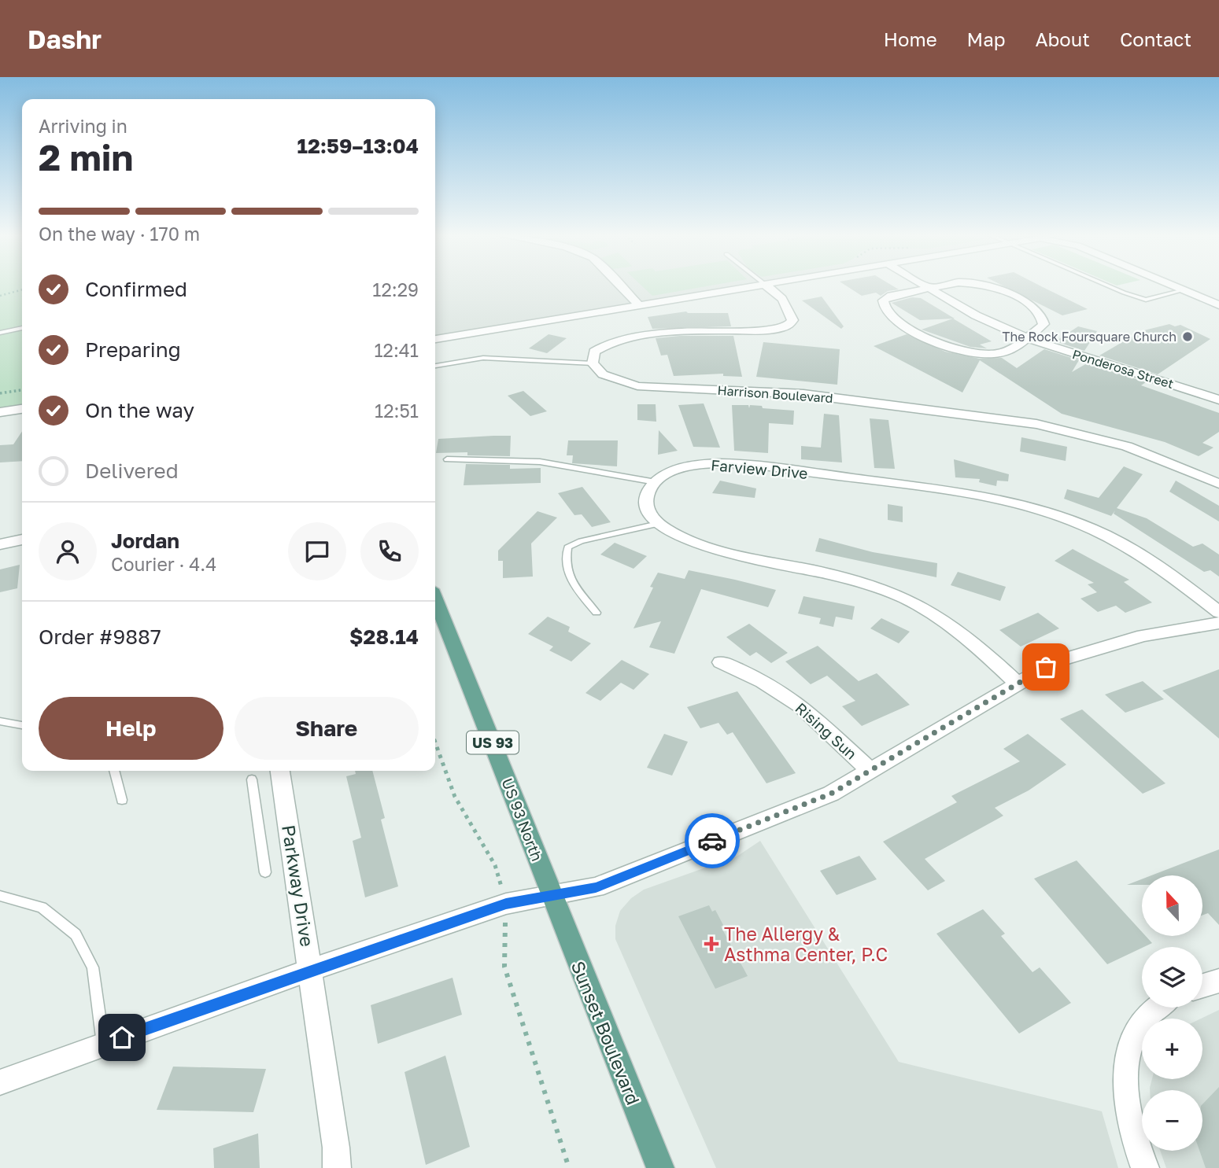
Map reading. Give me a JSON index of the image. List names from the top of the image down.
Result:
{
  "streets": {
    "main road": ["US 93", "US 93 North", "Sunset Boulevard"],
    "street": [
      "Ponderosa Street",
      "Harrison Boulevard",
      "Farview Drive",
      "Rising Sun",
      "Parkway Drive"
    ]
  },
  "crossings": [
    ["US 93 North", "Sunset Boulevard"]
  ],
  "places": {
    "other": ["The Rock Foursquare Church"],
    "health": ["The Allergy & Asthma Center, P.C"]
  },
  "north": "top",
  "page": {
    "header": "Dashr",
    "nav": [
      "Home",
      "Map",
      "About",
      "Contact"
    ],
    "heading": ["2 min", "Arriving in", "12:59–13:04"],
    "panel": [
      "Jordan",
      "Courier · 4.4",
      "Order #9887",
      "$28.14"
    ],
    "bar": "On the way · 170 m",
    "list": [
      ["Confirmed", "12:29"],
      ["Preparing", "12:41"],
      ["On the way", "12:51"],
      "Delivered"
    ],
    "buttons": ["Help", "Share"],
    "map_buttons": ["+", "−"]
  }
}
